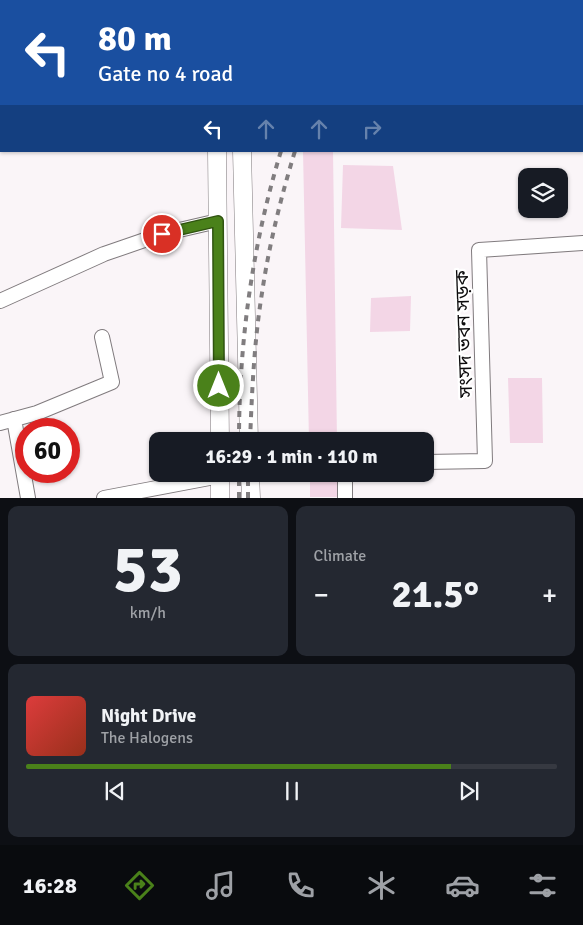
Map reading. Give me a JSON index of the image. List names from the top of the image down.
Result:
{
  "streets": {
    "street": ["সংসদ ভবন সড়ক"]
  },
  "page": {
    "turn": ["80 m", "Gate no 4 road"],
    "limit": "60",
    "trip": "16:29 · 1 min · 110 m",
    "tile": [
      ["53", "km/h"],
      "Climate"
    ],
    "heat": ["−", "21.5°", "+"],
    "song": ["Night Drive", "The Halogens"],
    "tabs": "16:28"
  }
}
